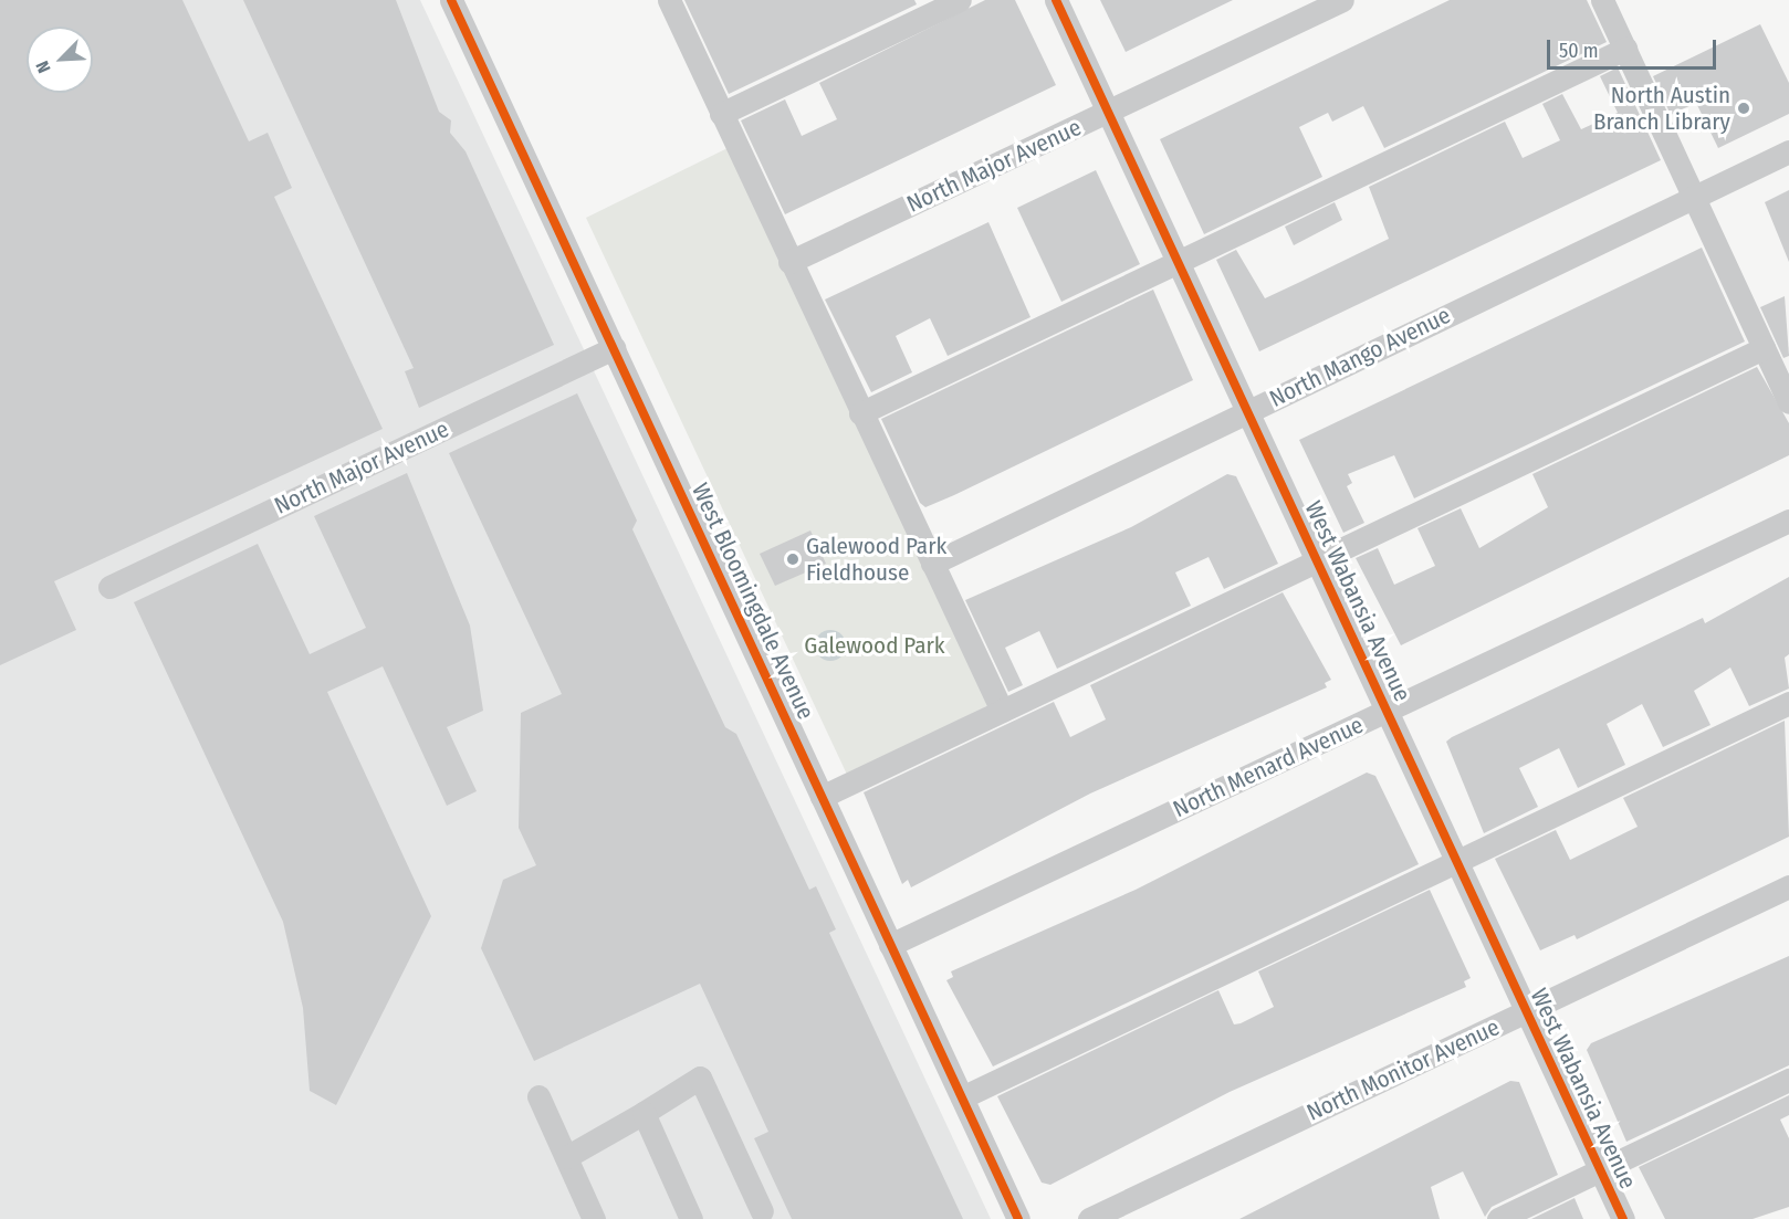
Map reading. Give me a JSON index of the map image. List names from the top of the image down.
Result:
{
  "streets": {
    "street": [
      "North Major Avenue",
      "North Mango Avenue",
      "West Bloomingdale Avenue",
      "West Wabansia Avenue",
      "North Menard Avenue",
      "North Monitor Avenue"
    ]
  },
  "crossings": [
    ["North Major Avenue", "West Bloomingdale Avenue"],
    ["North Major Avenue", "West Wabansia Avenue"],
    ["North Mango Avenue", "West Wabansia Avenue"],
    ["West Bloomingdale Avenue", "North Menard Avenue"],
    ["West Wabansia Avenue", "North Menard Avenue"],
    ["West Wabansia Avenue", "North Monitor Avenue"]
  ],
  "parks": ["Galewood Park"],
  "places": ["North Austin Branch Library", "Galewood Park Fieldhouse"],
  "scale_bar": "50 m",
  "north": "bottom left"
}
